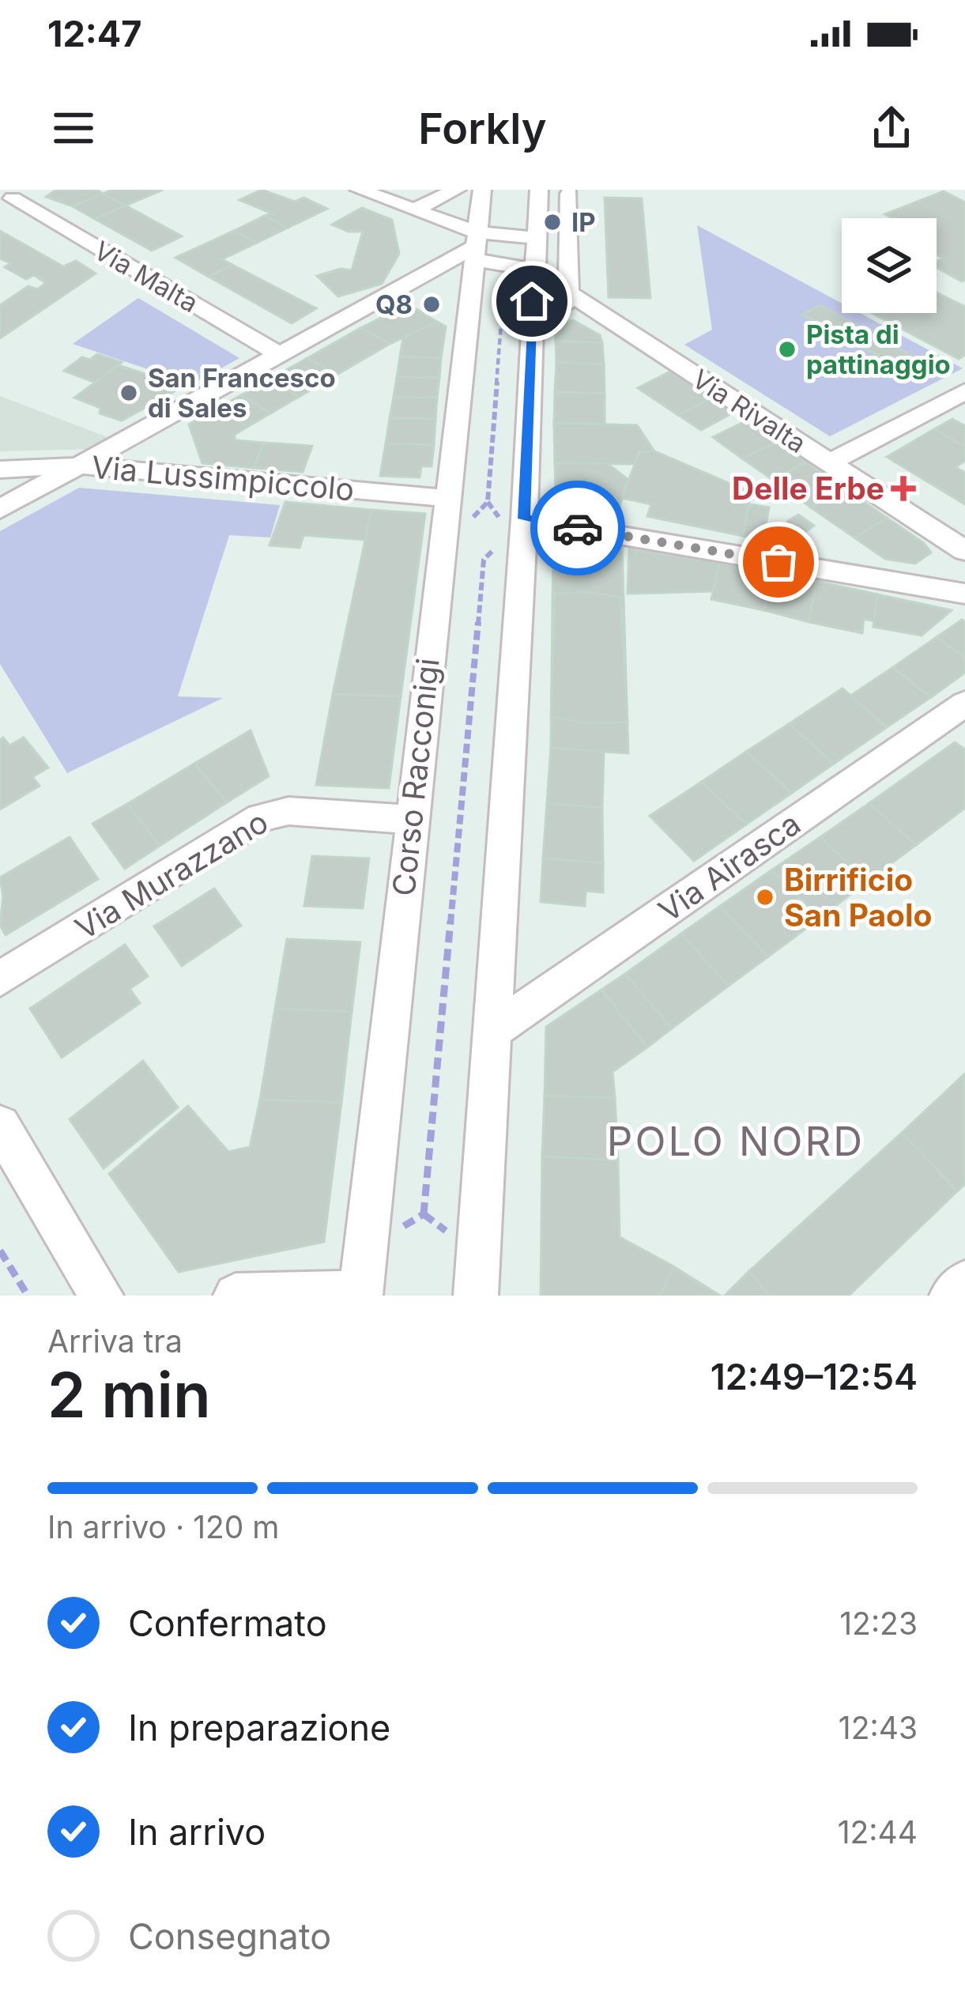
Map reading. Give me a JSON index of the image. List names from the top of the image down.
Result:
{
  "streets": {
    "street": [
      "Via Malta",
      "Via Rivalta",
      "Via Lussimpiccolo",
      "Corso Racconigi",
      "Via Airasca",
      "Via Murazzano"
    ]
  },
  "crossings": [
    ["Via Lussimpiccolo", "Corso Racconigi"],
    ["Corso Racconigi", "Via Murazzano"]
  ],
  "districts": ["POLO NORD"],
  "places": {
    "other": [
      "IP",
      "Q8",
      "Pista di pattinaggio",
      "San Francesco di Sales",
      "Birrificio San Paolo"
    ],
    "health": ["Delle Erbe"]
  },
  "page": {
    "status": "12:47",
    "header": "Forkly",
    "heading": ["2 min", "Arriva tra", "12:49–12:54"],
    "bar": "In arrivo · 120 m",
    "list": [
      ["Confermato", "12:23"],
      ["In preparazione", "12:43"],
      ["In arrivo", "12:44"],
      "Consegnato"
    ]
  }
}
